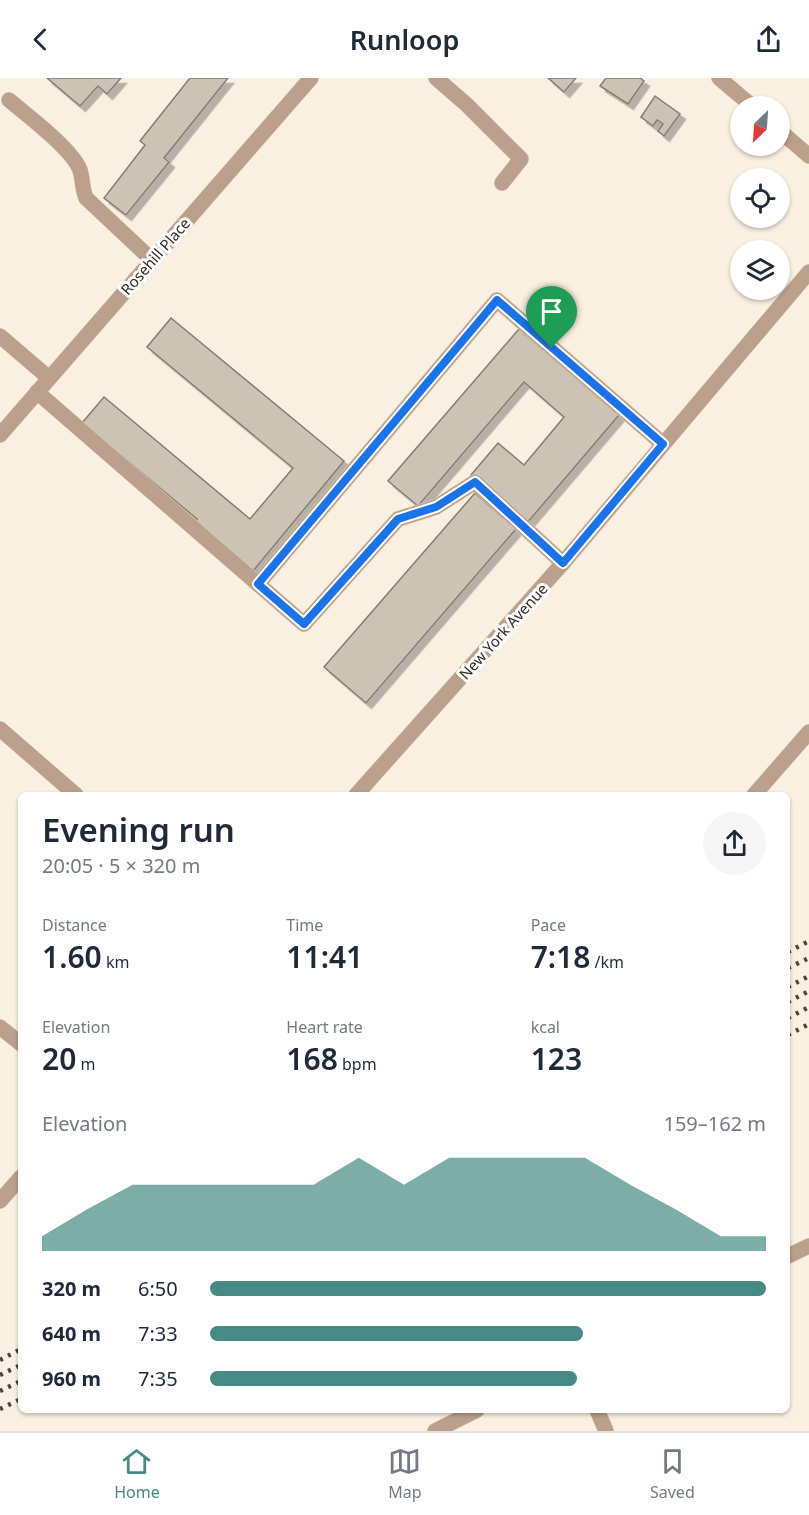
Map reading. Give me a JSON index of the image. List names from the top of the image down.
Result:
{
  "streets": {
    "street": ["Rosehill Place", "New York Avenue"]
  },
  "north": "bottom left",
  "page": {
    "header": "Runloop",
    "heading": ["Evening run", "20:05 · 5 × 320 m"],
    "stats": [
      ["Distance", "1.60 km"],
      ["Time", "11:41"],
      ["Pace", "7:18 /km"],
      ["Elevation", "20 m"],
      ["Heart rate", "168 bpm"],
      ["kcal", "123"]
    ],
    "chart": ["Elevation", "159–162 m"],
    "list": [
      {
        "name": "320 m",
        "note": "6:50"
      },
      {
        "name": "640 m",
        "note": "7:33"
      },
      {
        "name": "960 m",
        "note": "7:35"
      }
    ],
    "tabs": ["Home", "Map", "Saved"]
  }
}
